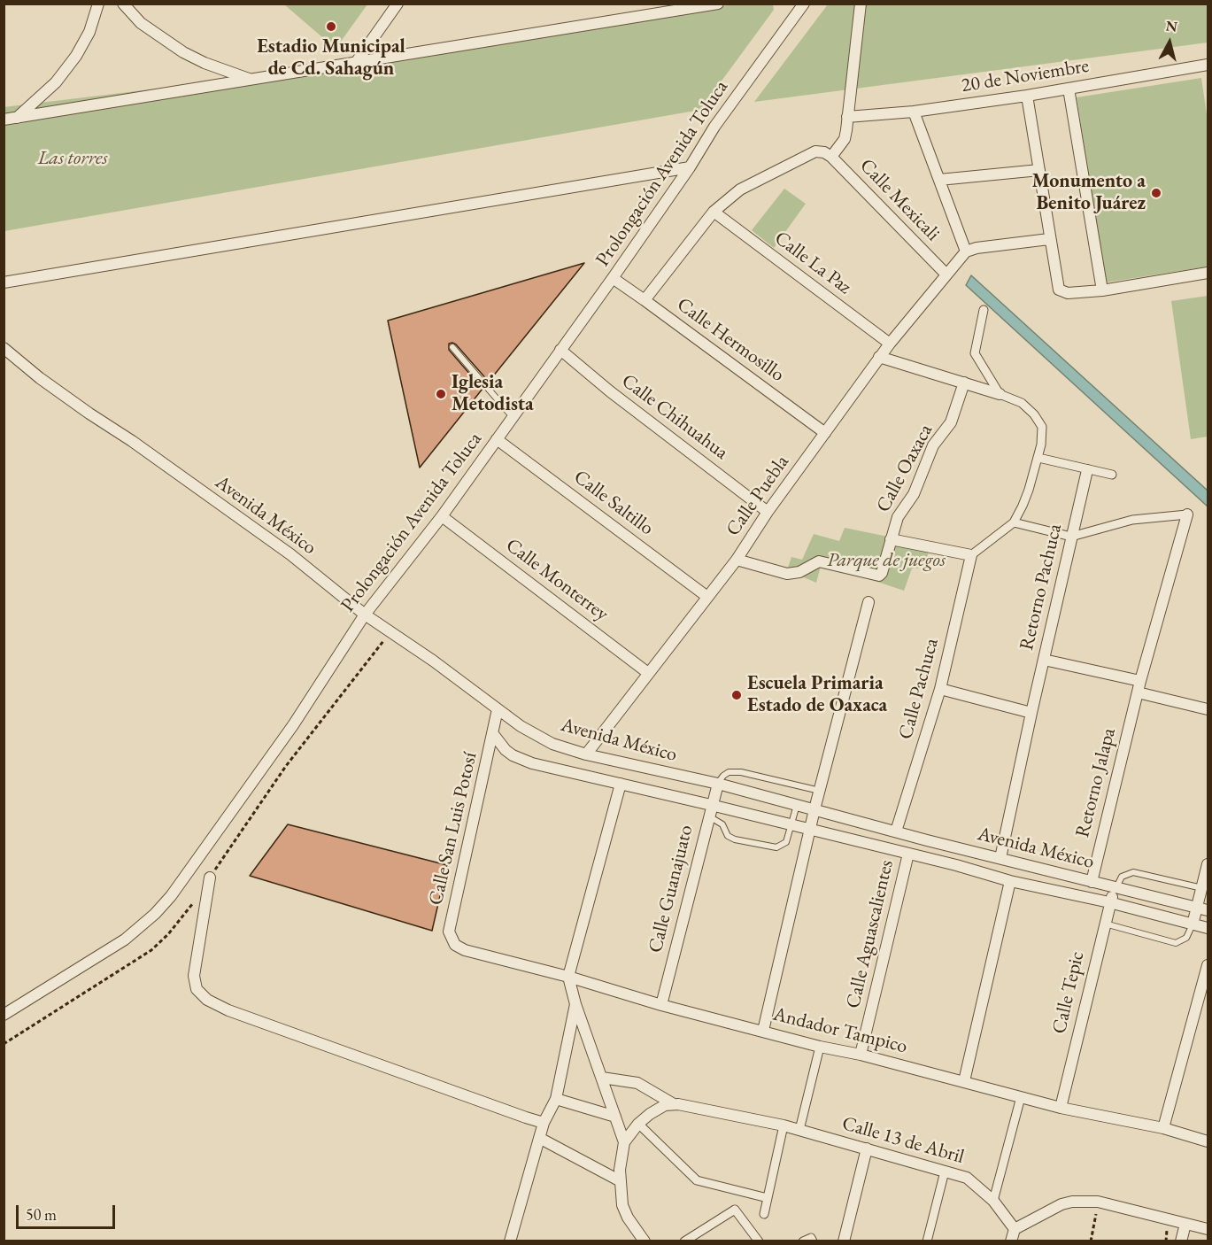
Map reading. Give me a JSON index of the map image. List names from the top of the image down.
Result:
{
  "streets": {
    "street": [
      "20 de Noviembre",
      "Prolongación Avenida Toluca",
      "Calle Mexicali",
      "Calle La Paz",
      "Calle Hermosillo",
      "Calle Chihuahua",
      "Calle Oaxaca",
      "Calle Puebla",
      "Calle Saltillo",
      "Avenida México",
      "Calle Monterrey",
      "Retorno Pachuca",
      "Calle Pachuca",
      "Retorno Jalapa",
      "Calle San Luis Potosí",
      "Calle Guanajuato",
      "Calle Aguascalientes",
      "Calle Tepic",
      "Andador Tampico",
      "Calle 13 de Abril"
    ]
  },
  "crossings": [
    ["Prolongación Avenida Toluca", "Calle Hermosillo"],
    ["Prolongación Avenida Toluca", "Calle Chihuahua"],
    ["Prolongación Avenida Toluca", "Calle Saltillo"],
    ["Prolongación Avenida Toluca", "Avenida México"],
    ["Prolongación Avenida Toluca", "Calle Monterrey"],
    ["Calle Mexicali", "Calle Puebla"],
    ["Calle La Paz", "Calle Puebla"],
    ["Calle Hermosillo", "Calle Puebla"],
    ["Calle Chihuahua", "Calle Puebla"],
    ["Calle Oaxaca", "Calle Puebla"],
    ["Calle Puebla", "Calle Saltillo"],
    ["Calle Puebla", "Avenida México"],
    ["Calle Puebla", "Calle Monterrey"],
    ["Avenida México", "Retorno Pachuca"],
    ["Avenida México", "Calle Pachuca"],
    ["Avenida México", "Retorno Jalapa"],
    ["Avenida México", "Calle San Luis Potosí"],
    ["Avenida México", "Calle Guanajuato"],
    ["Avenida México", "Calle Aguascalientes"],
    ["Avenida México", "Calle Tepic"],
    ["Calle San Luis Potosí", "Andador Tampico"],
    ["Calle Guanajuato", "Andador Tampico"],
    ["Calle Aguascalientes", "Andador Tampico"],
    ["Calle Tepic", "Andador Tampico"]
  ],
  "parks": ["Las torres", "Parque de juegos"],
  "places": [
    "Estadio Municipal de Cd. Sahagún",
    "Monumento a Benito Juárez",
    "Iglesia Metodista",
    "Escuela Primaria Estado de Oaxaca"
  ],
  "scale_bar": "50 m",
  "north": "top"
}
